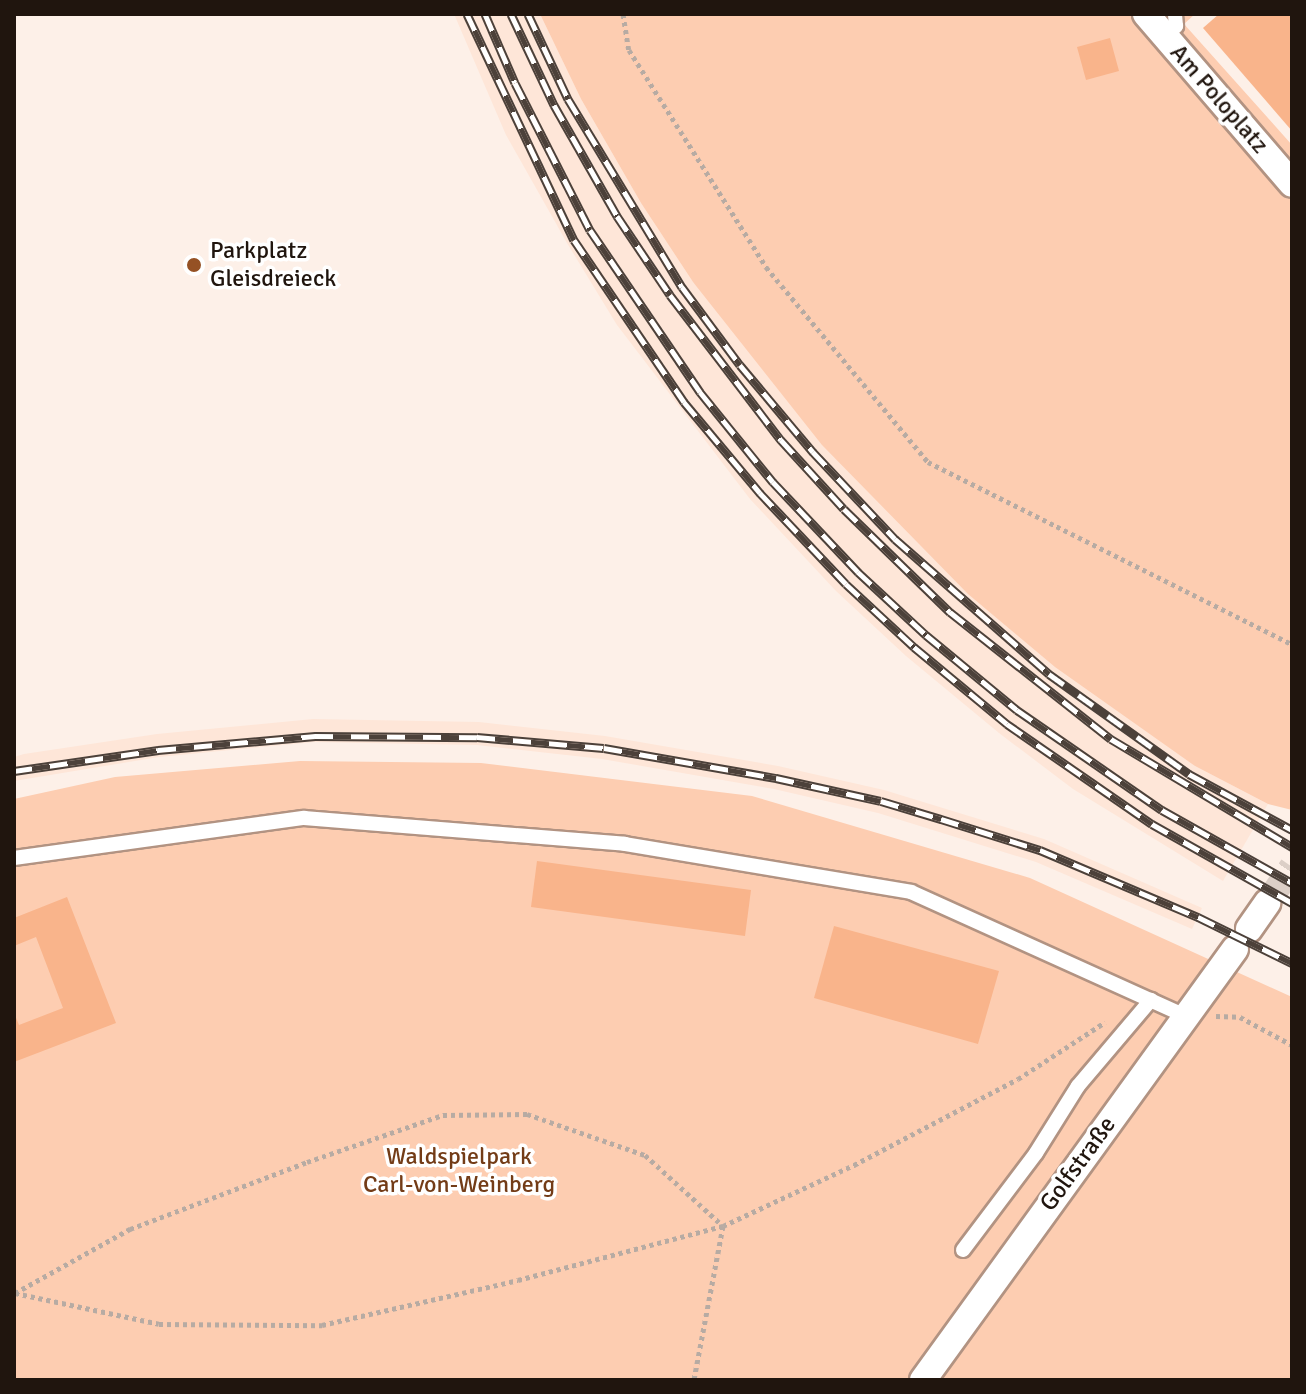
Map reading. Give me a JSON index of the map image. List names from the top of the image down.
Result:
{
  "streets": {
    "street": ["Am Poloplatz", "Golfstraße"]
  },
  "parks": ["Waldspielpark Carl-von-Weinberg"],
  "places": ["Parkplatz Gleisdreieck"]
}
